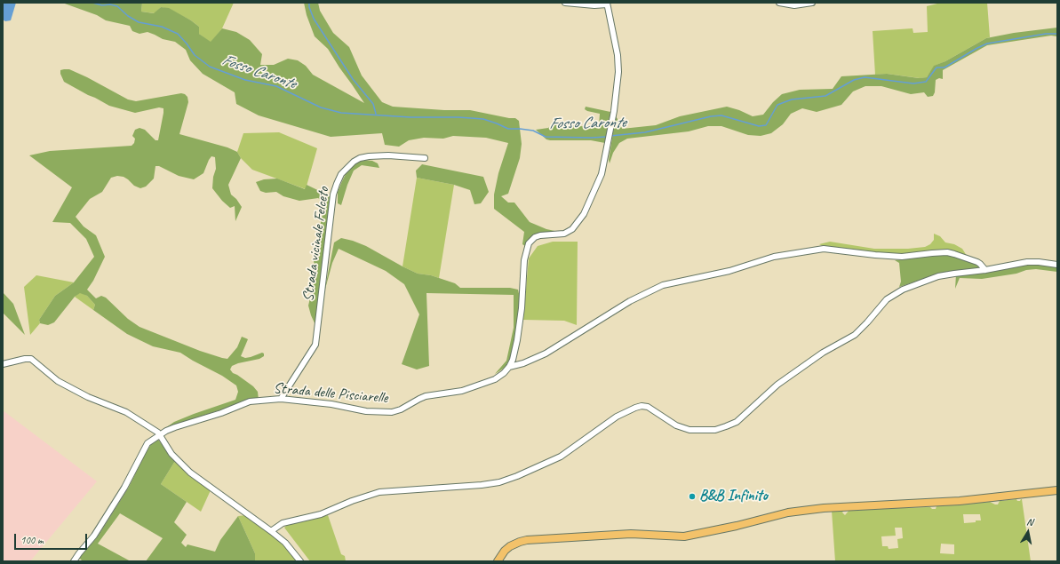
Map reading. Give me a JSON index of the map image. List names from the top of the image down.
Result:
{
  "streets": {
    "street": ["Strada vicinale Felceto", "Strada delle Pisciarelle"]
  },
  "crossings": [
    ["Strada vicinale Felceto", "Strada delle Pisciarelle"]
  ],
  "water": ["Fosso Caronte"],
  "places": ["B&B Infinito"],
  "scale_bar": "100 m",
  "north": "top"
}
